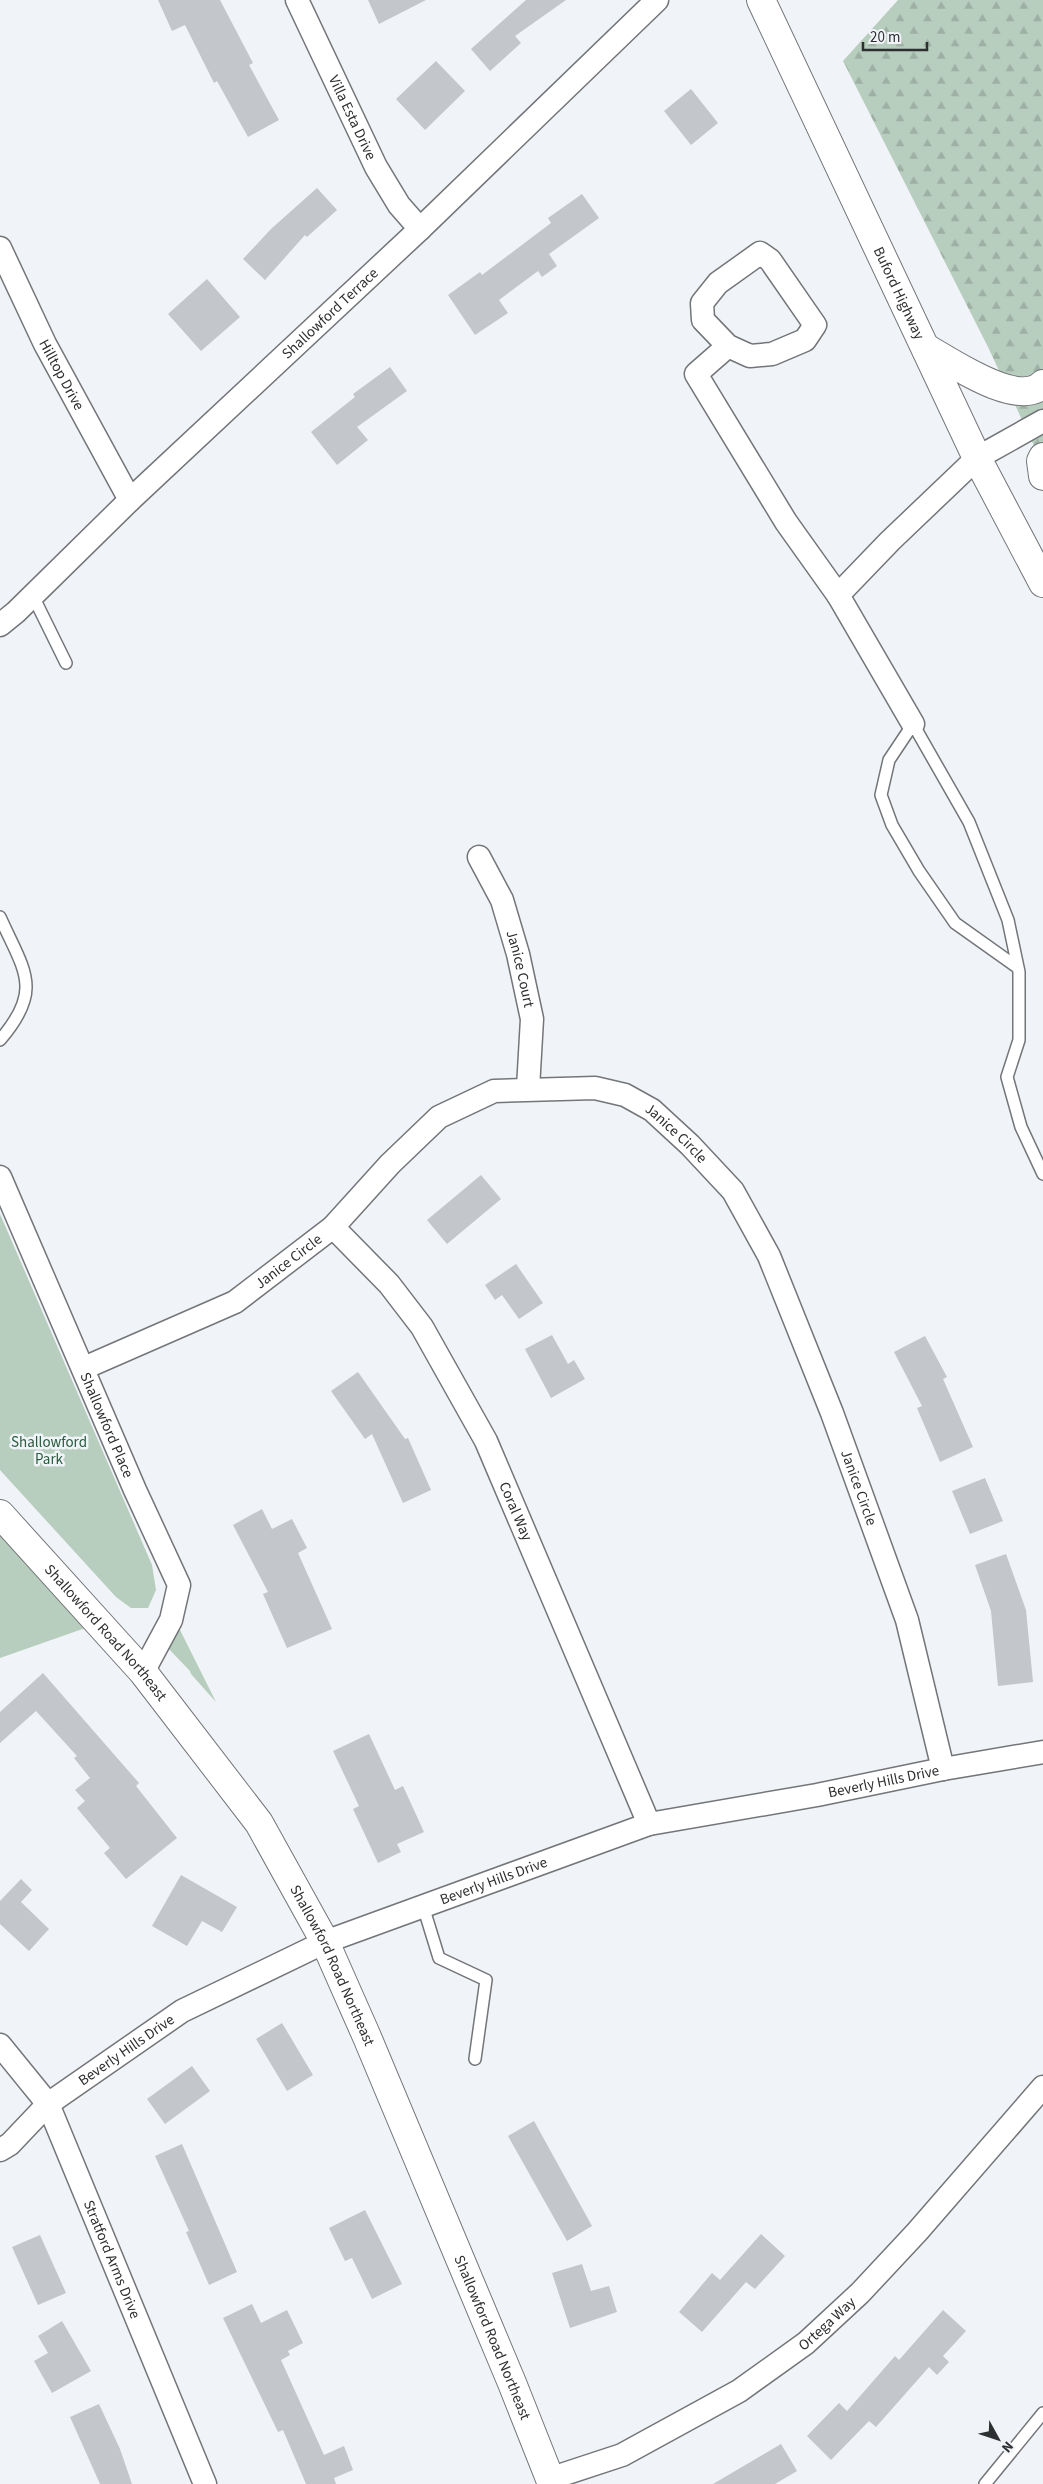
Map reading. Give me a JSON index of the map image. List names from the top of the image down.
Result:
{
  "streets": {
    "street": [
      "Villa Esta Drive",
      "Buford Highway",
      "Shallowford Terrace",
      "Hilltop Drive",
      "Janice Court",
      "Janice Circle",
      "Shallowford Place",
      "Coral Way",
      "Shallowford Road Northeast",
      "Beverly Hills Drive",
      "Stratford Arms Drive",
      "Ortega Way"
    ]
  },
  "crossings": [
    ["Villa Esta Drive", "Shallowford Terrace"],
    ["Shallowford Terrace", "Hilltop Drive"],
    ["Janice Court", "Janice Circle"],
    ["Janice Circle", "Shallowford Place"],
    ["Janice Circle", "Coral Way"],
    ["Janice Circle", "Beverly Hills Drive"],
    ["Shallowford Place", "Shallowford Road Northeast"],
    ["Coral Way", "Beverly Hills Drive"],
    ["Shallowford Road Northeast", "Beverly Hills Drive"],
    ["Shallowford Road Northeast", "Ortega Way"],
    ["Beverly Hills Drive", "Stratford Arms Drive"]
  ],
  "parks": ["Shallowford Park"],
  "scale_bar": "20 m",
  "north": "bottom right"
}
